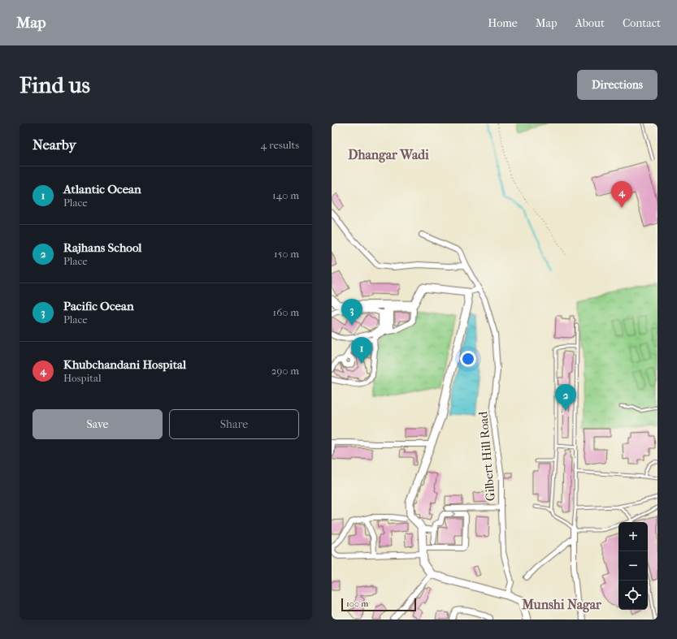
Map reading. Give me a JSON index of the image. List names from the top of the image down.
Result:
{
  "streets": {
    "street": ["Gilbert Hill Road"]
  },
  "districts": ["Dhangar Wadi", "Munshi Nagar"],
  "scale_bar": "100 m",
  "page": {
    "header": "Map",
    "nav": [
      "Home",
      "Map",
      "About",
      "Contact"
    ],
    "buttons": [
      "Directions",
      ["Save", "Share"]
    ],
    "title": "Find us",
    "heading": ["Nearby", "4 results"],
    "list": [
      {
        "mark": "1",
        "name": "Atlantic Ocean",
        "note": "Place",
        "value": "140 m"
      },
      {
        "mark": "2",
        "name": "Rajhans School",
        "note": "Place",
        "value": "150 m"
      },
      {
        "mark": "3",
        "name": "Pacific Ocean",
        "note": "Place",
        "value": "160 m"
      },
      {
        "mark": "4",
        "name": "Khubchandani Hospital",
        "note": "Hospital",
        "value": "290 m"
      }
    ],
    "pins": [
      "4",
      "3",
      "1",
      "2"
    ],
    "map_buttons": ["+", "−"],
    "scale": "100 m"
  }
}
